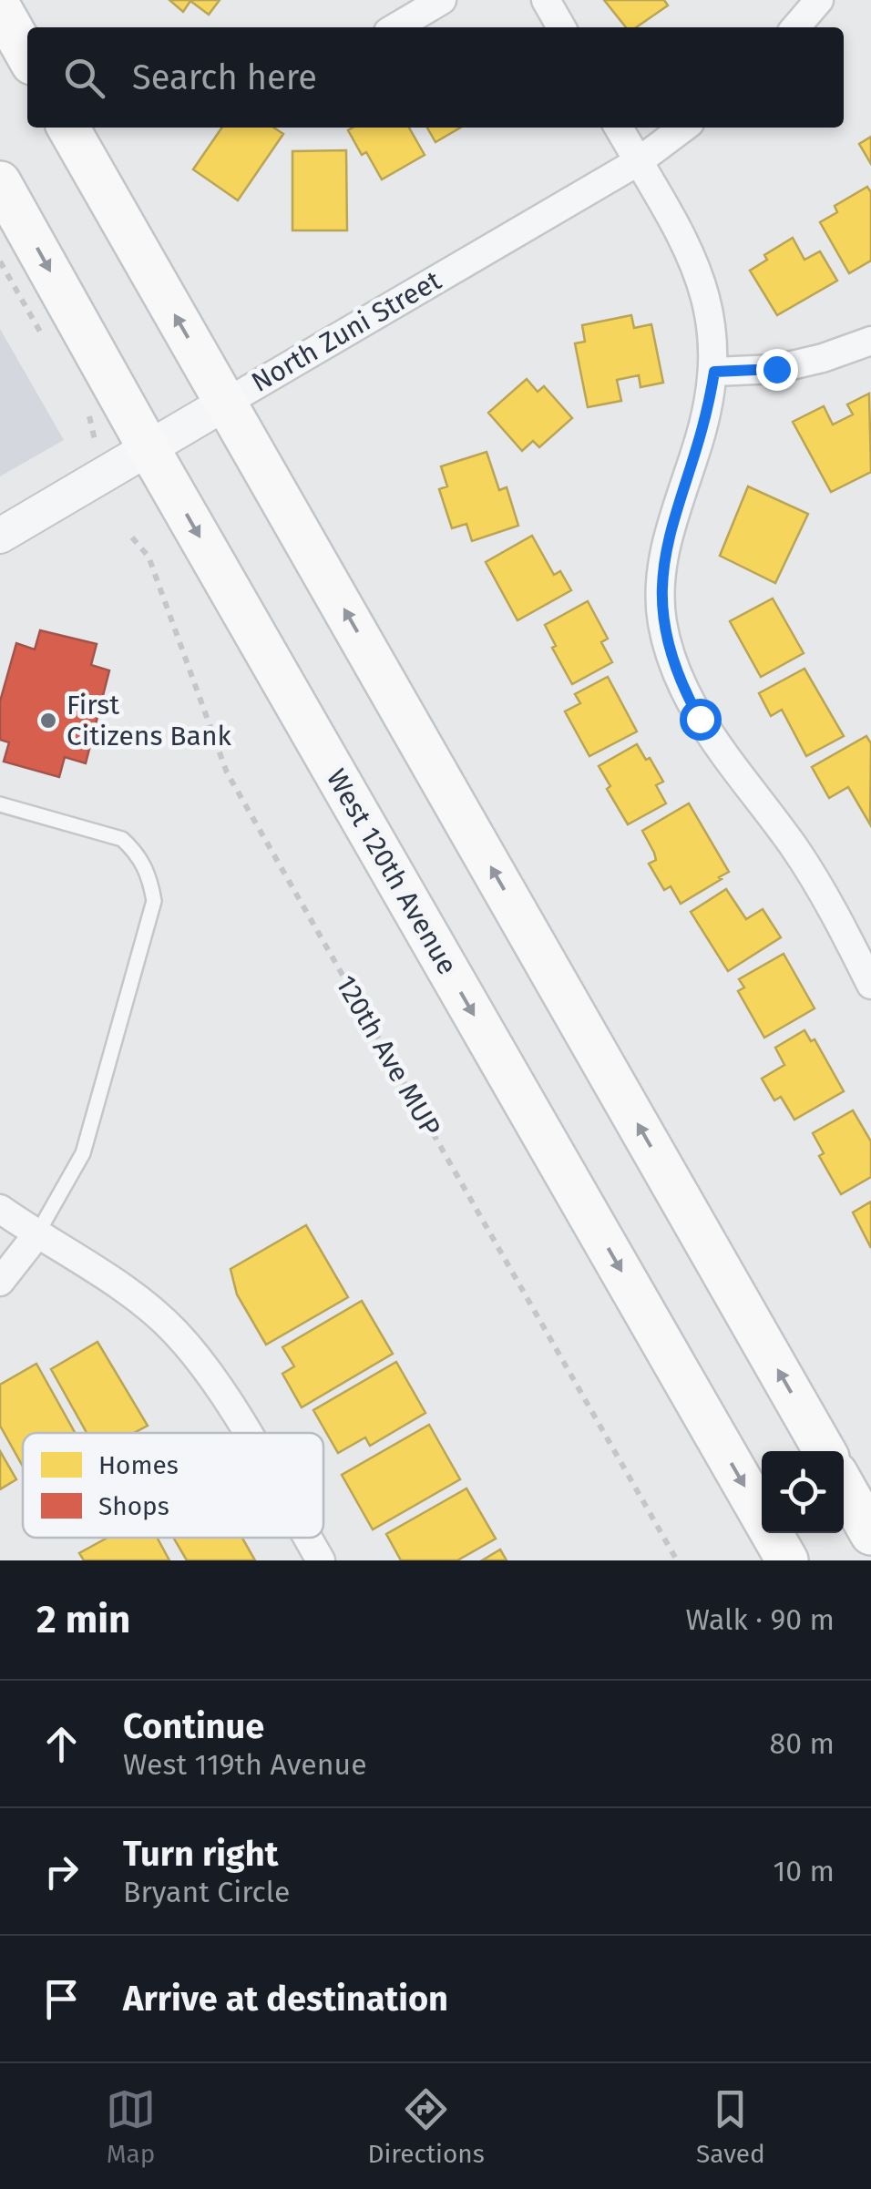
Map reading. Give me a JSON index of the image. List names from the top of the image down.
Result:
{
  "streets": {
    "main road": ["West 120th Avenue"],
    "street": ["North Zuni Street"],
    "path": ["120th Ave MUP"]
  },
  "crossings": [
    ["North Zuni Street", "West 120th Avenue"]
  ],
  "places": ["First Citizens Bank"],
  "legend": ["Homes", "Shops"],
  "page": {
    "search": "Search here",
    "heading": ["2 min", "Walk · 90 m"],
    "list": [
      ["Continue", "West 119th Avenue", "80 m"],
      ["Turn right", "Bryant Circle", "10 m"],
      "Arrive at destination"
    ],
    "nav": ["Map", "Directions", "Saved"]
  }
}
